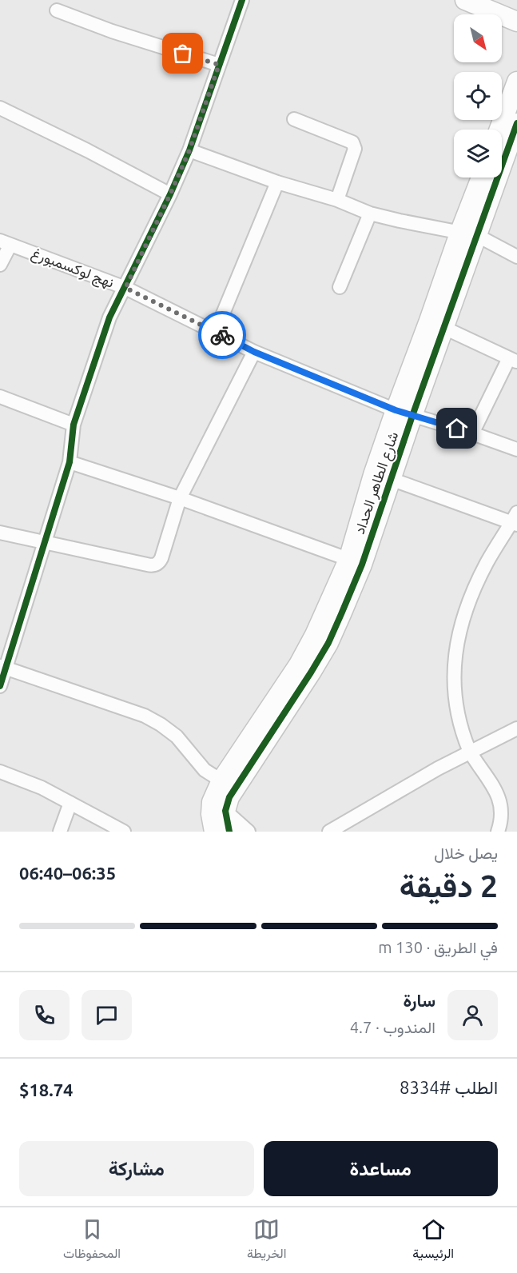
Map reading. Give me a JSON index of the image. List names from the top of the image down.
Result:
{
  "streets": {
    "street": ["نهج لوكسمبورغ", "شارع الطاهر الحداد"]
  },
  "crossings": [
    ["نهج لوكسمبورغ", "شارع الطاهر الحداد"]
  ],
  "north": "bottom right",
  "page": {
    "heading": ["2 دقيقة", "يصل خلال", "06:35–06:40"],
    "panel": [
      "سارة",
      "المندوب · 4.7",
      "الطلب #8334",
      "$18.74"
    ],
    "bar": "في الطريق · 130 m",
    "buttons": ["مساعدة", "مشاركة"],
    "tabs": ["الرئيسية", "الخريطة", "المحفوظات"]
  }
}
